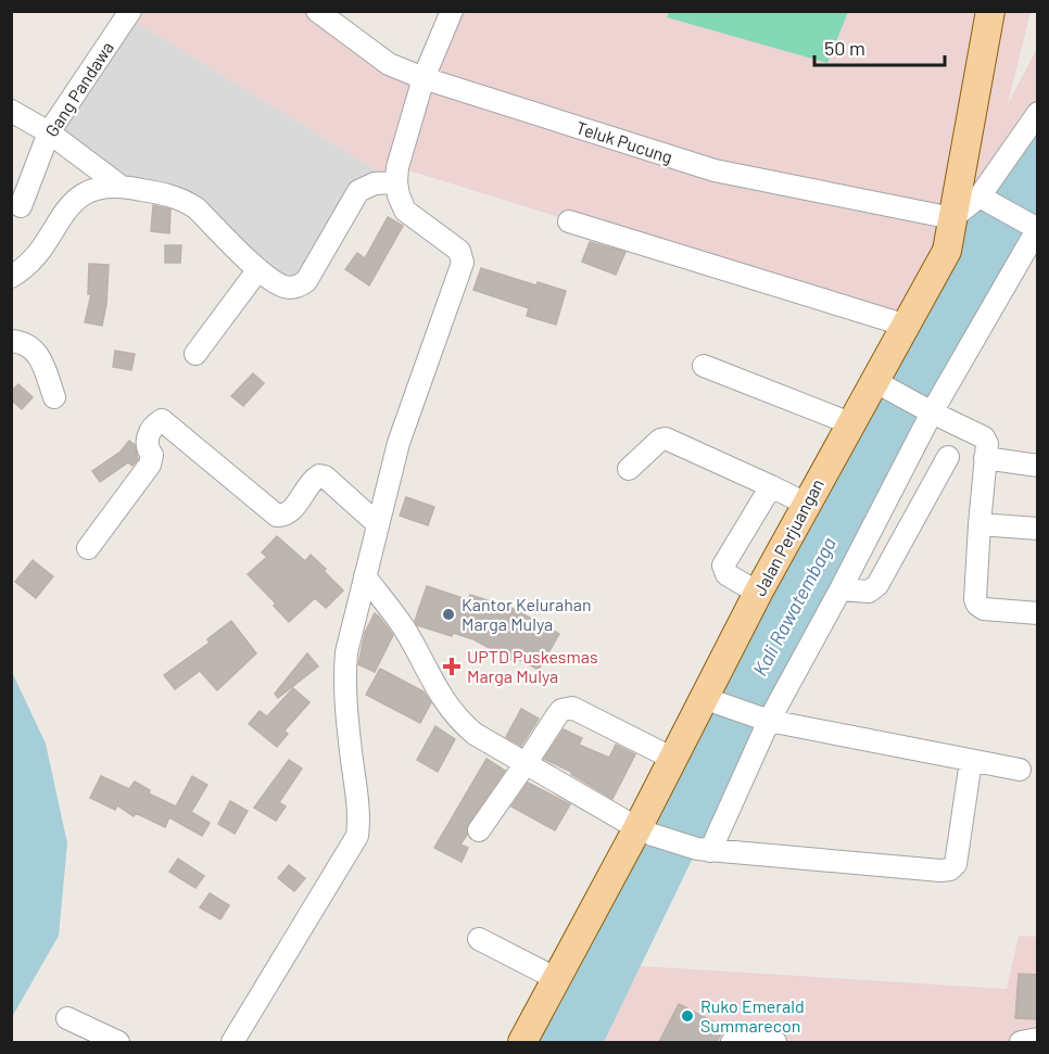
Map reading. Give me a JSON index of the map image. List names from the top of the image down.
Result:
{
  "streets": {
    "main road": ["Jalan Perjuangan"],
    "street": ["Gang Pandawa", "Teluk Pucung"]
  },
  "crossings": [
    ["Teluk Pucung", "Jalan Perjuangan"]
  ],
  "water": ["Kali Rawatembaga"],
  "places": {
    "other": ["Kantor Kelurahan Marga Mulya", "Ruko Emerald Summarecon"],
    "health": ["UPTD Puskesmas Marga Mulya"]
  },
  "scale_bar": "50 m"
}
